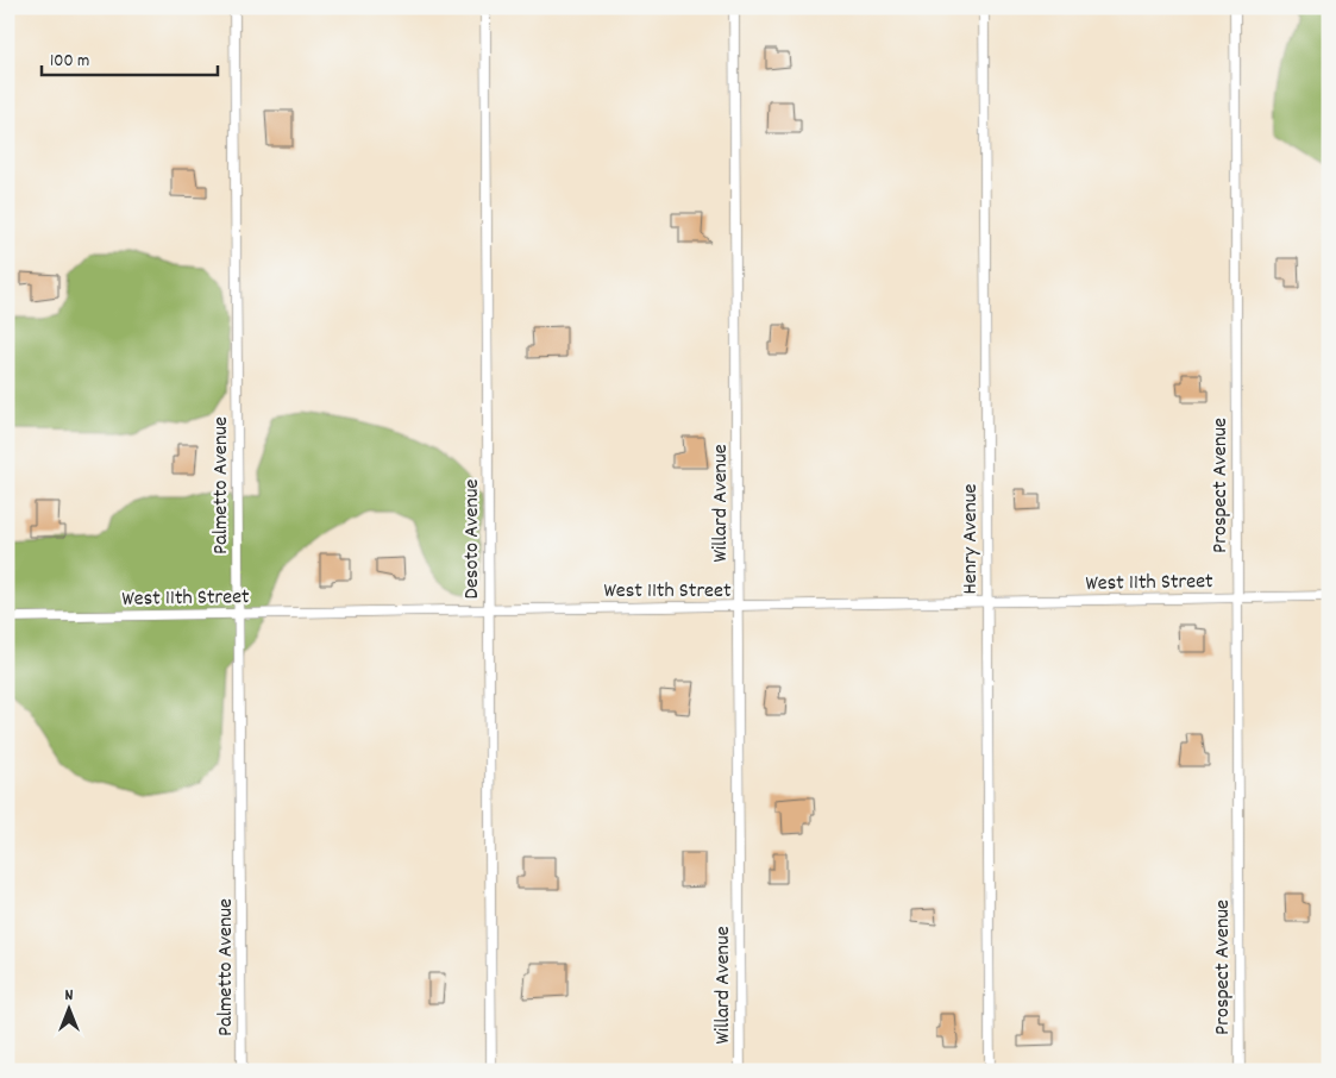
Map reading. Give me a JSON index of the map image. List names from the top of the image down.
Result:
{
  "streets": {
    "street": [
      "Palmetto Avenue",
      "Prospect Avenue",
      "Willard Avenue",
      "Desoto Avenue",
      "Henry Avenue",
      "West 11th Street"
    ]
  },
  "crossings": [
    ["Palmetto Avenue", "West 11th Street"],
    ["Prospect Avenue", "West 11th Street"],
    ["Willard Avenue", "West 11th Street"],
    ["Desoto Avenue", "West 11th Street"],
    ["Henry Avenue", "West 11th Street"]
  ],
  "scale_bar": "100 m",
  "north": "top"
}
